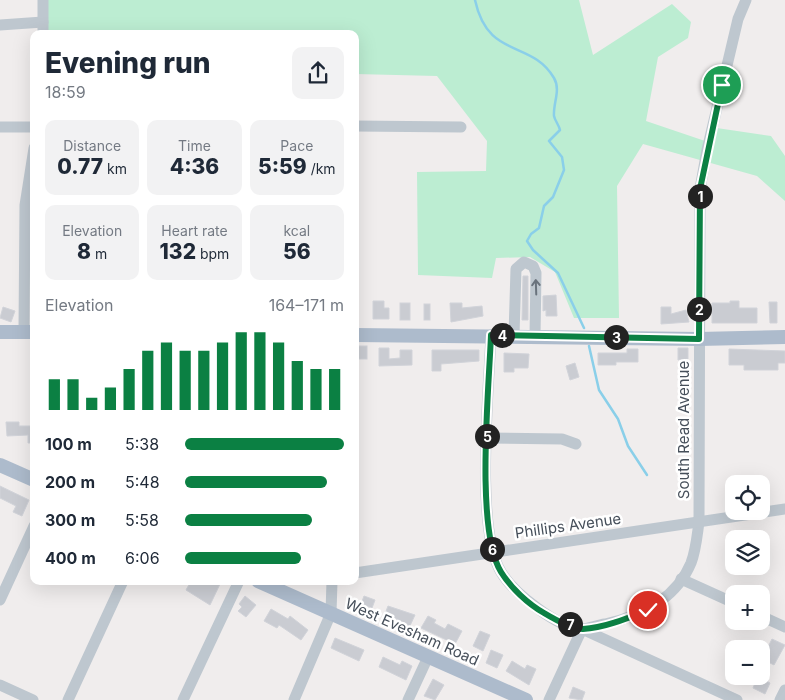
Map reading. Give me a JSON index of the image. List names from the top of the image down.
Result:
{
  "streets": {
    "main road": ["West Evesham Road"],
    "street": ["South Read Avenue", "Phillips Avenue"]
  },
  "crossings": [
    ["South Read Avenue", "Phillips Avenue"]
  ],
  "page": {
    "heading": ["Evening run", "18:59"],
    "stats": [
      ["Distance", "0.77 km"],
      ["Time", "4:36"],
      ["Pace", "5:59 /km"],
      ["Elevation", "8 m"],
      ["Heart rate", "132 bpm"],
      ["kcal", "56"]
    ],
    "pins": [
      "1",
      "2",
      "4",
      "3",
      "5",
      "6",
      "7"
    ],
    "chart": ["Elevation", "164–171 m"],
    "list": [
      {
        "name": "100 m",
        "note": "5:38"
      },
      {
        "name": "200 m",
        "note": "5:48"
      },
      {
        "name": "300 m",
        "note": "5:58"
      },
      {
        "name": "400 m",
        "note": "6:06"
      }
    ],
    "map_buttons": ["+", "−"]
  }
}
